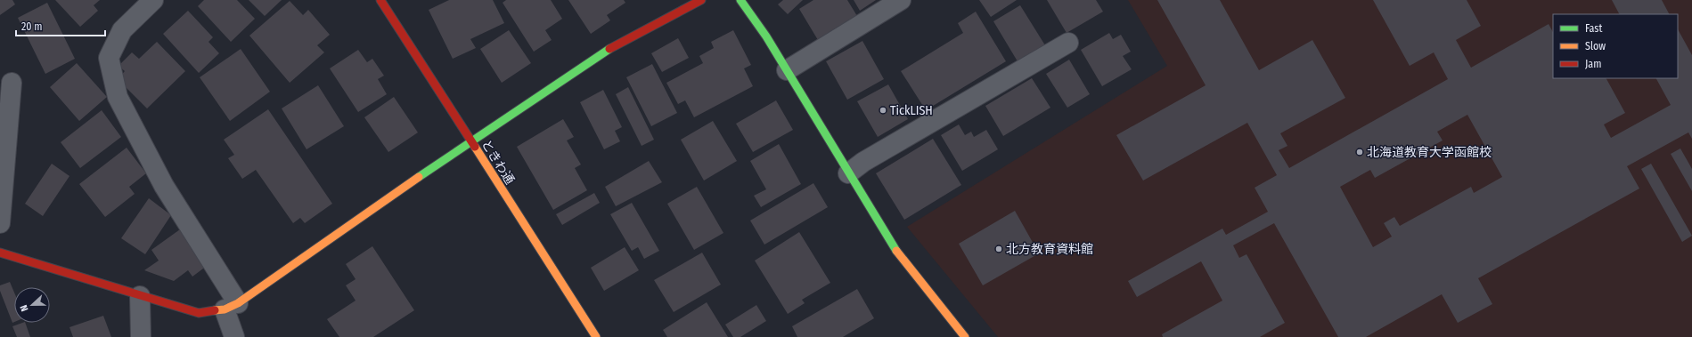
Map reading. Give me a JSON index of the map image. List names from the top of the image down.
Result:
{
  "streets": {
    "street": ["ときわ通"]
  },
  "places": ["TickLISH", "北海道教育大学函館校", "北方教育資料館"],
  "legend": ["Fast", "Slow", "Jam"],
  "scale_bar": "20 m",
  "north": "left"
}
